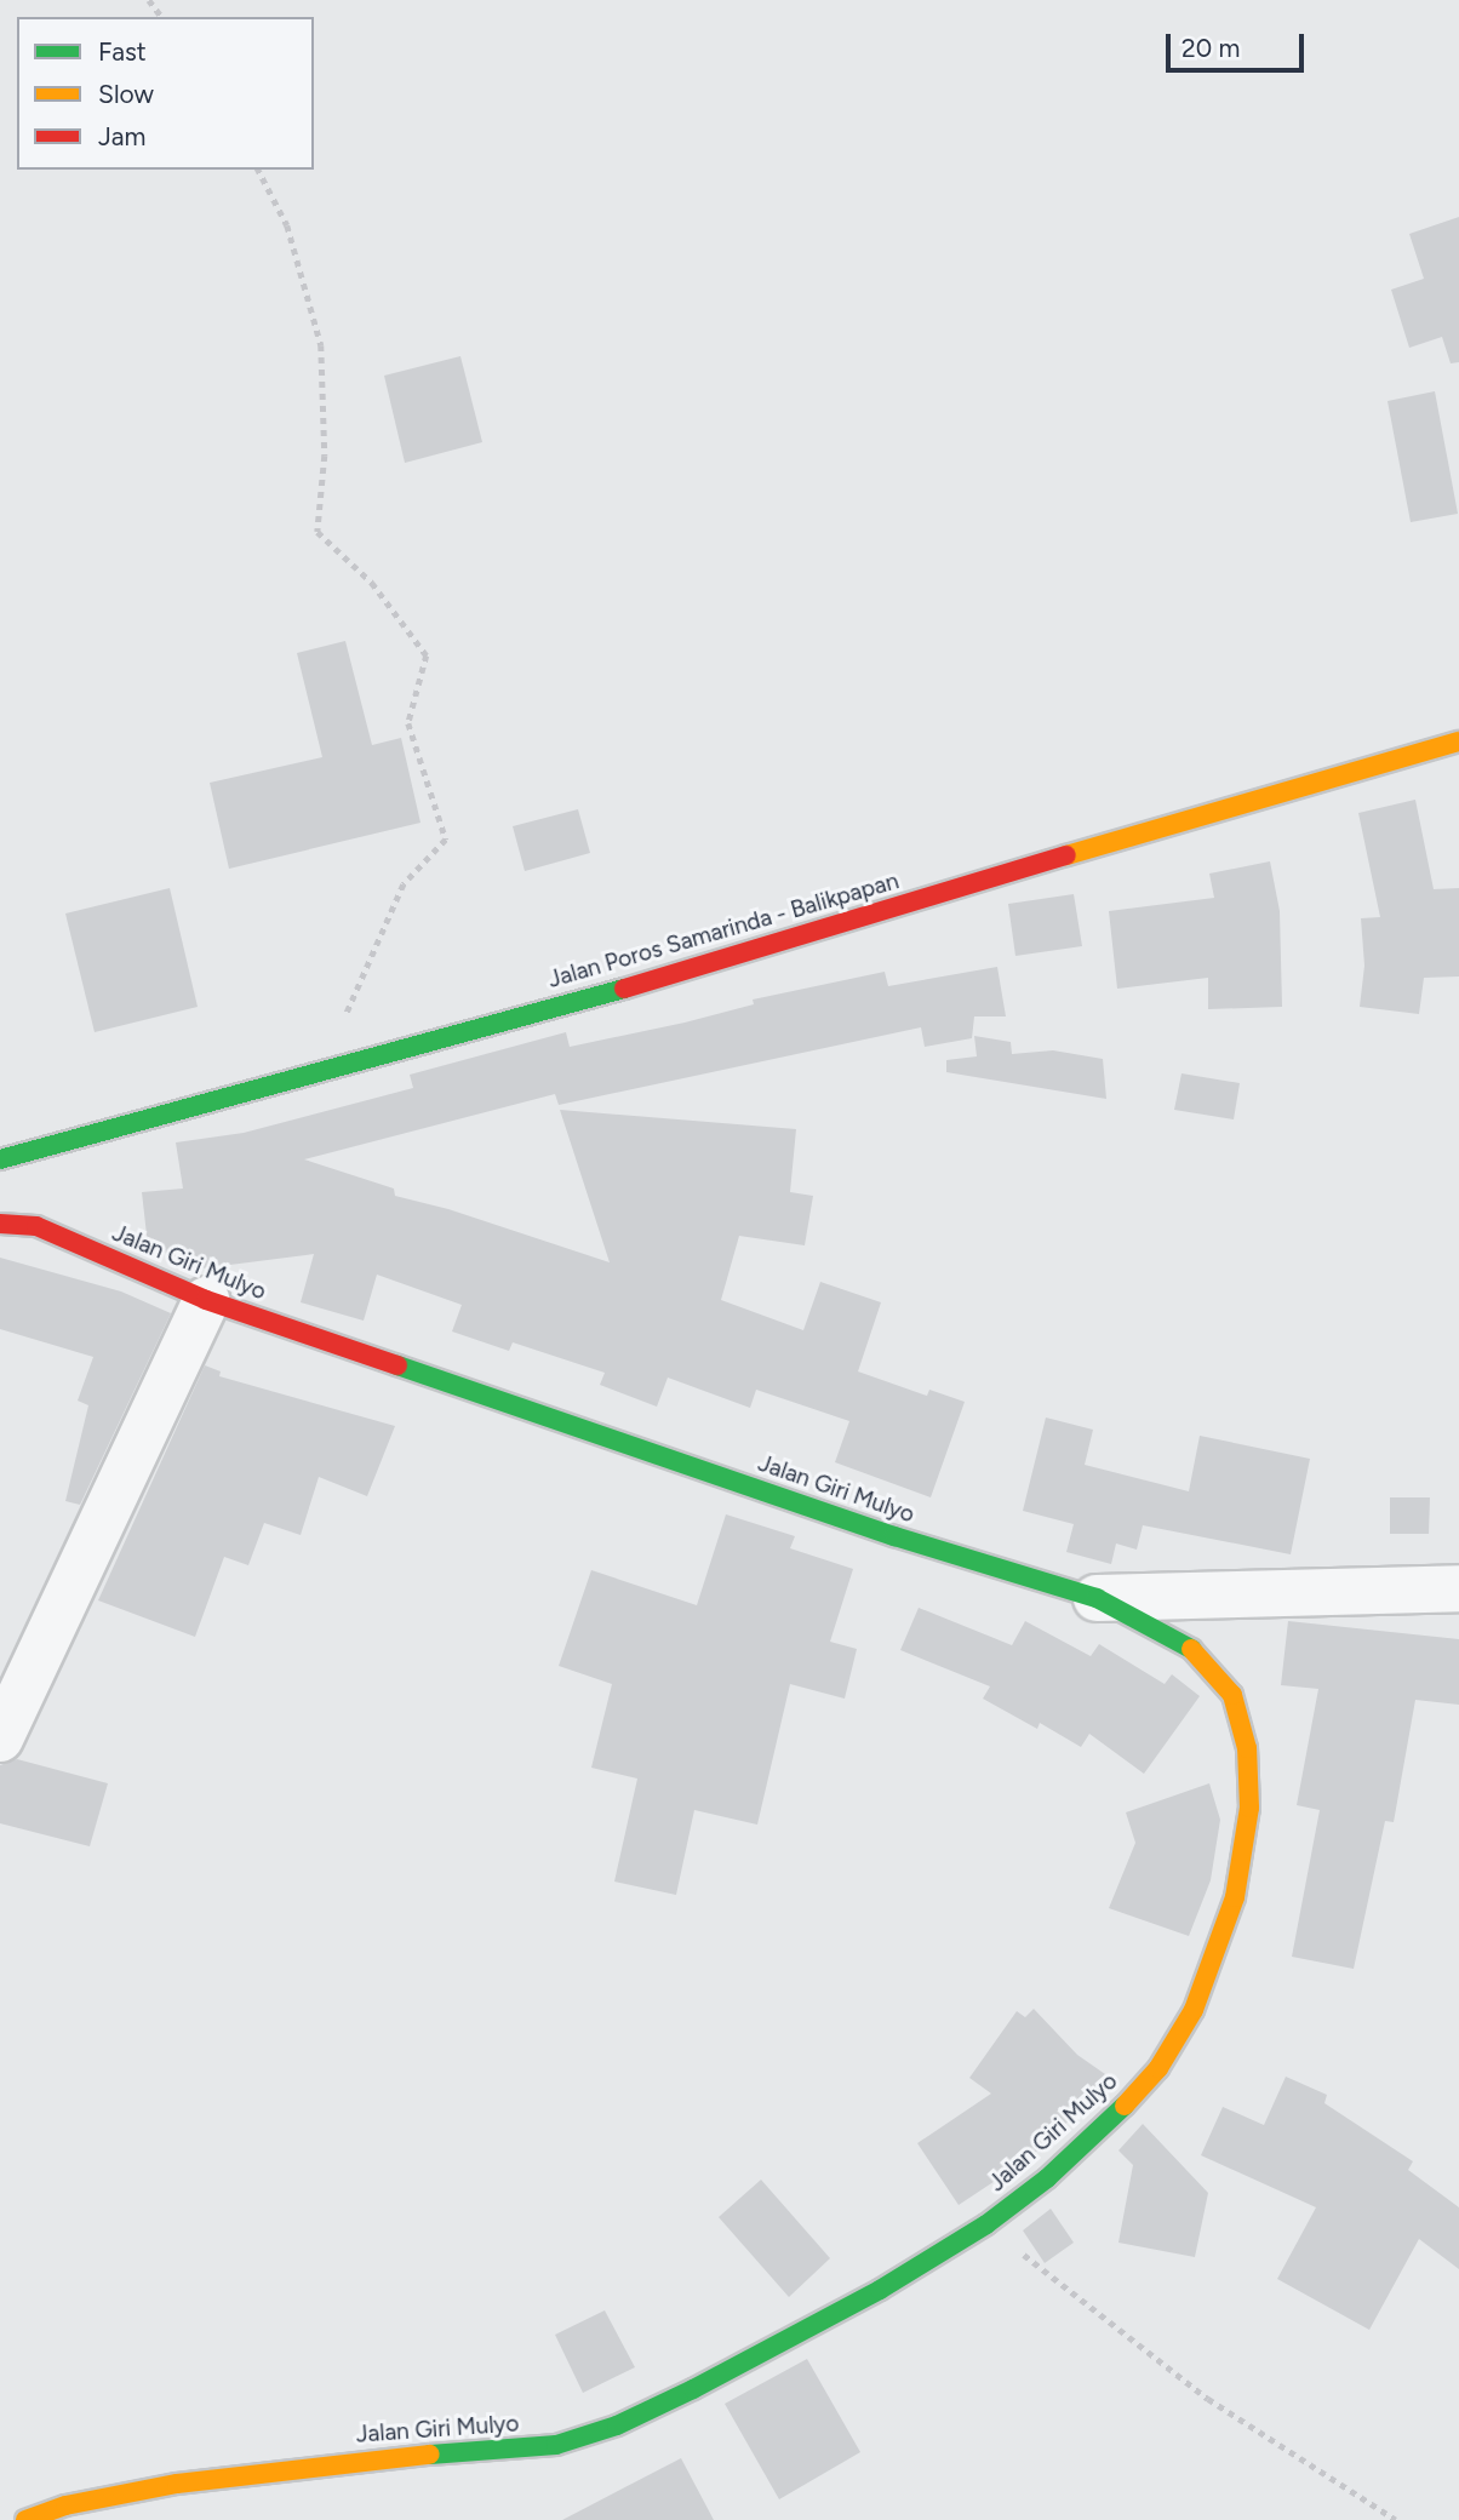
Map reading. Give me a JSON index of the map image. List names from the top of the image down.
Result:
{
  "streets": {
    "main road": ["Jalan Poros Samarinda - Balikpapan", "Jalan Giri Mulyo"]
  },
  "legend": ["Fast", "Slow", "Jam"],
  "scale_bar": "20 m"
}
